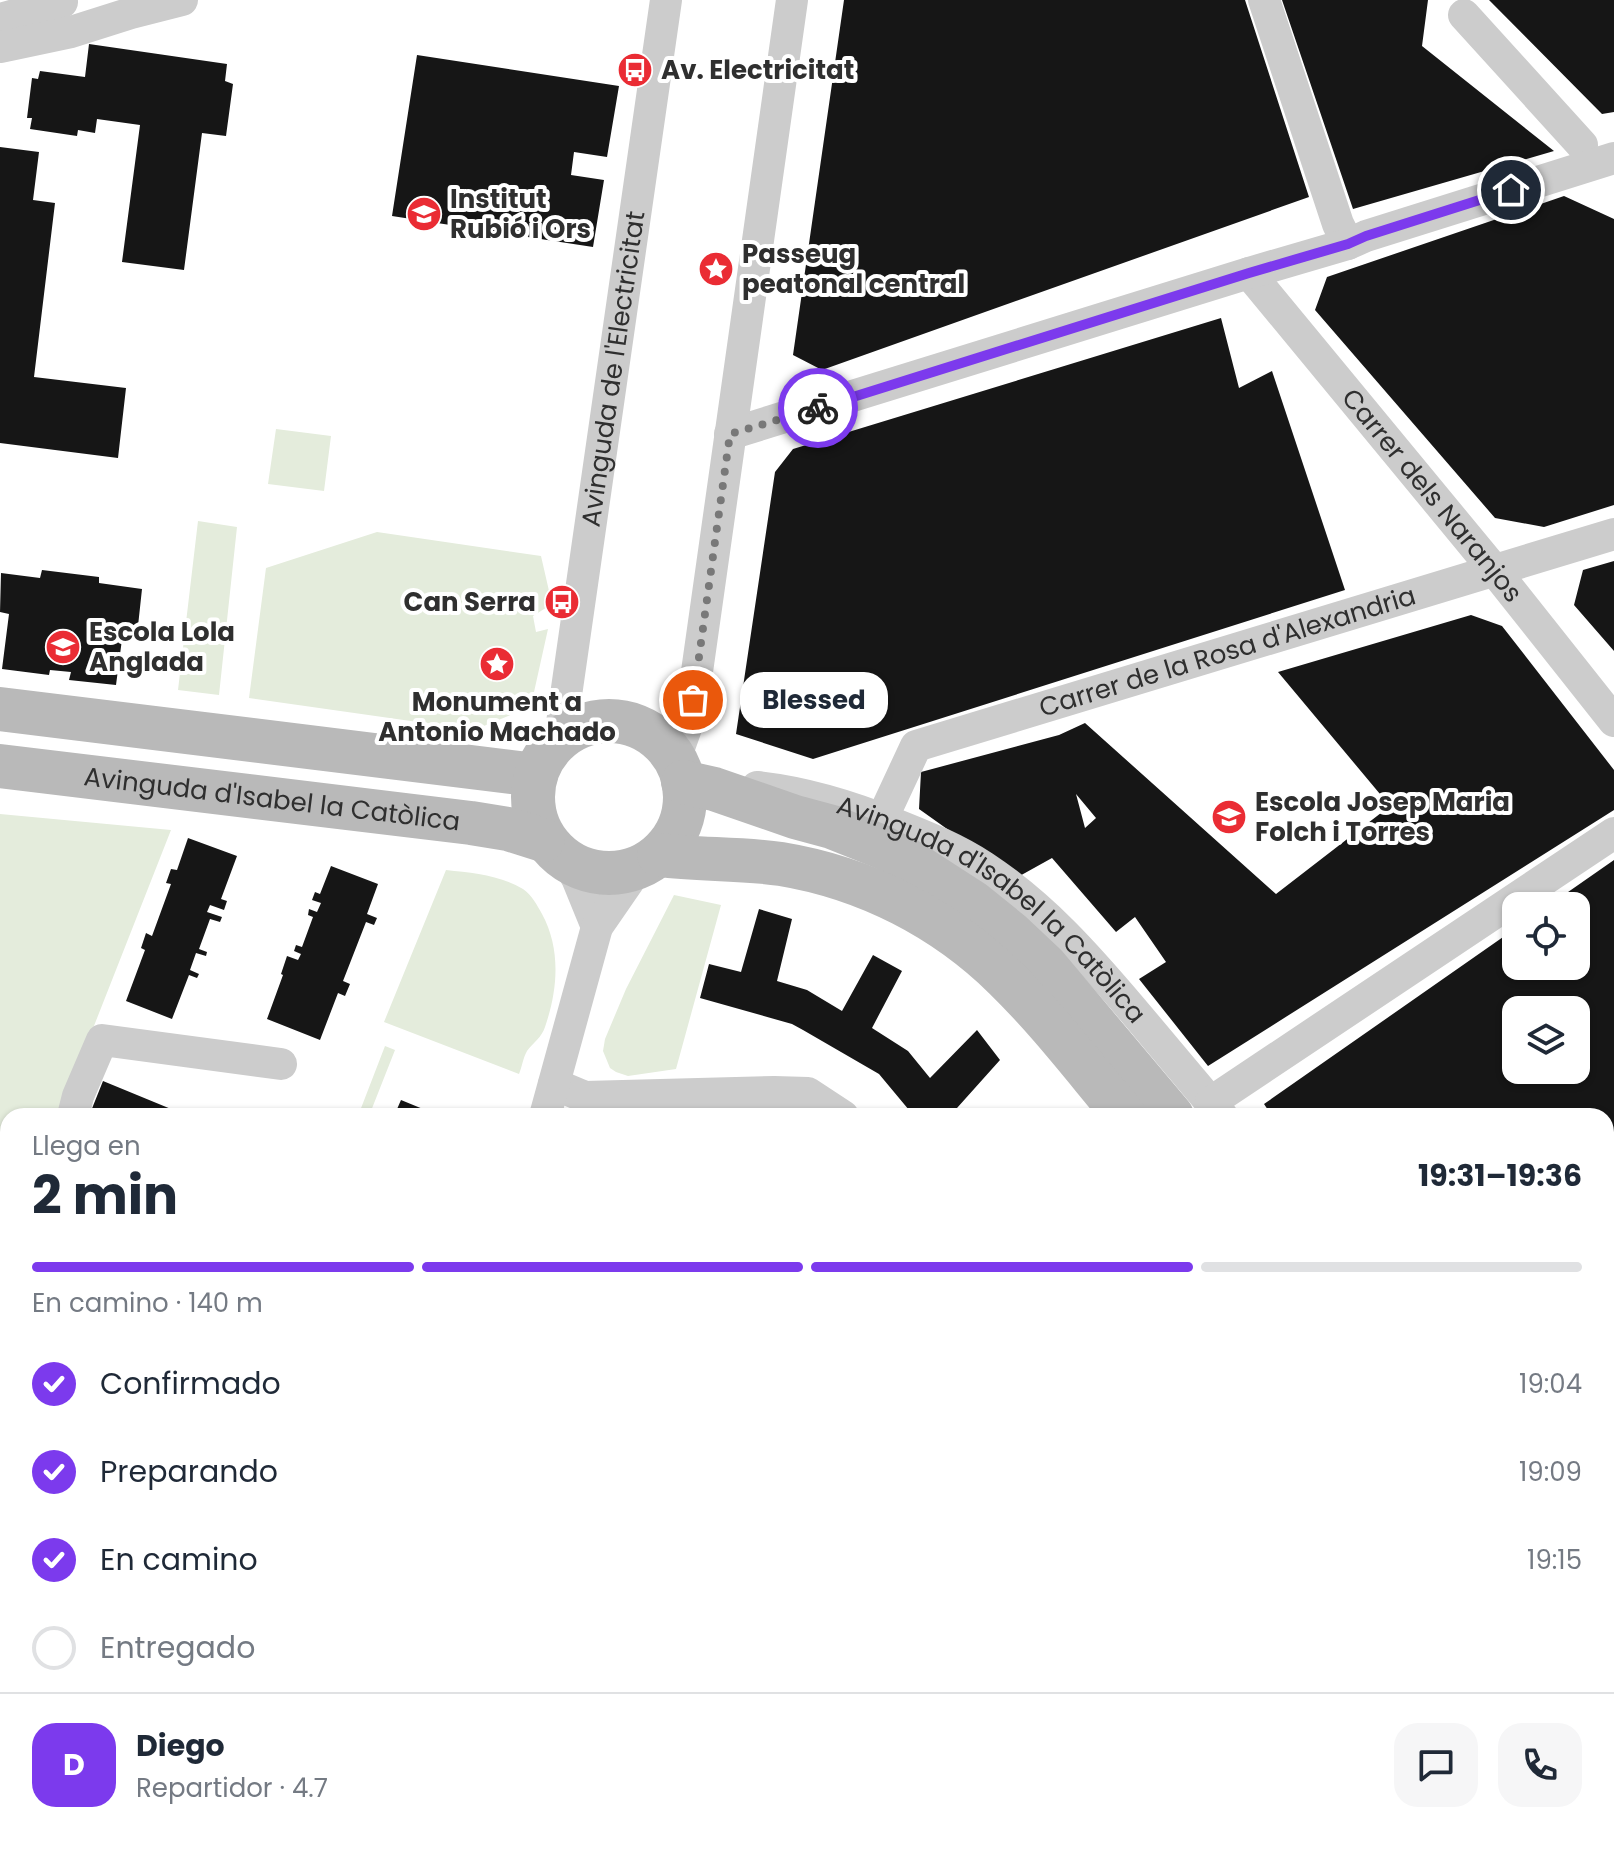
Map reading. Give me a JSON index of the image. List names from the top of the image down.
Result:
{
  "streets": {
    "street": [
      "Avinguda de l'Electricitat",
      "Carrer dels Naranjos",
      "Carrer de la Rosa d'Alexandria",
      "Avinguda d'Isabel la Catòlica"
    ]
  },
  "crossings": [
    ["Avinguda de l'Electricitat", "Avinguda d'Isabel la Catòlica"],
    ["Carrer dels Naranjos", "Carrer de la Rosa d'Alexandria"],
    ["Carrer de la Rosa d'Alexandria", "Avinguda d'Isabel la Catòlica"]
  ],
  "places": {
    "bus stop": ["Av. Electricitat", "Can Serra"],
    "school or university": ["Institut Rubió i Ors", "Escola Lola Anglada", "Escola Josep Maria Folch i Torres"],
    "place": ["Passeug peatonal central", "Monument a Antonio Machado"],
    "other": ["Blessed"]
  },
  "page": {
    "bubble": "Blessed",
    "heading": ["2 min", "Llega en", "19:31–19:36"],
    "panel": ["Diego", "Repartidor · 4.7"],
    "bar": "En camino · 140 m",
    "list": [
      ["Confirmado", "19:04"],
      ["Preparando", "19:09"],
      ["En camino", "19:15"],
      "Entregado"
    ],
    "round": "D"
  }
}
